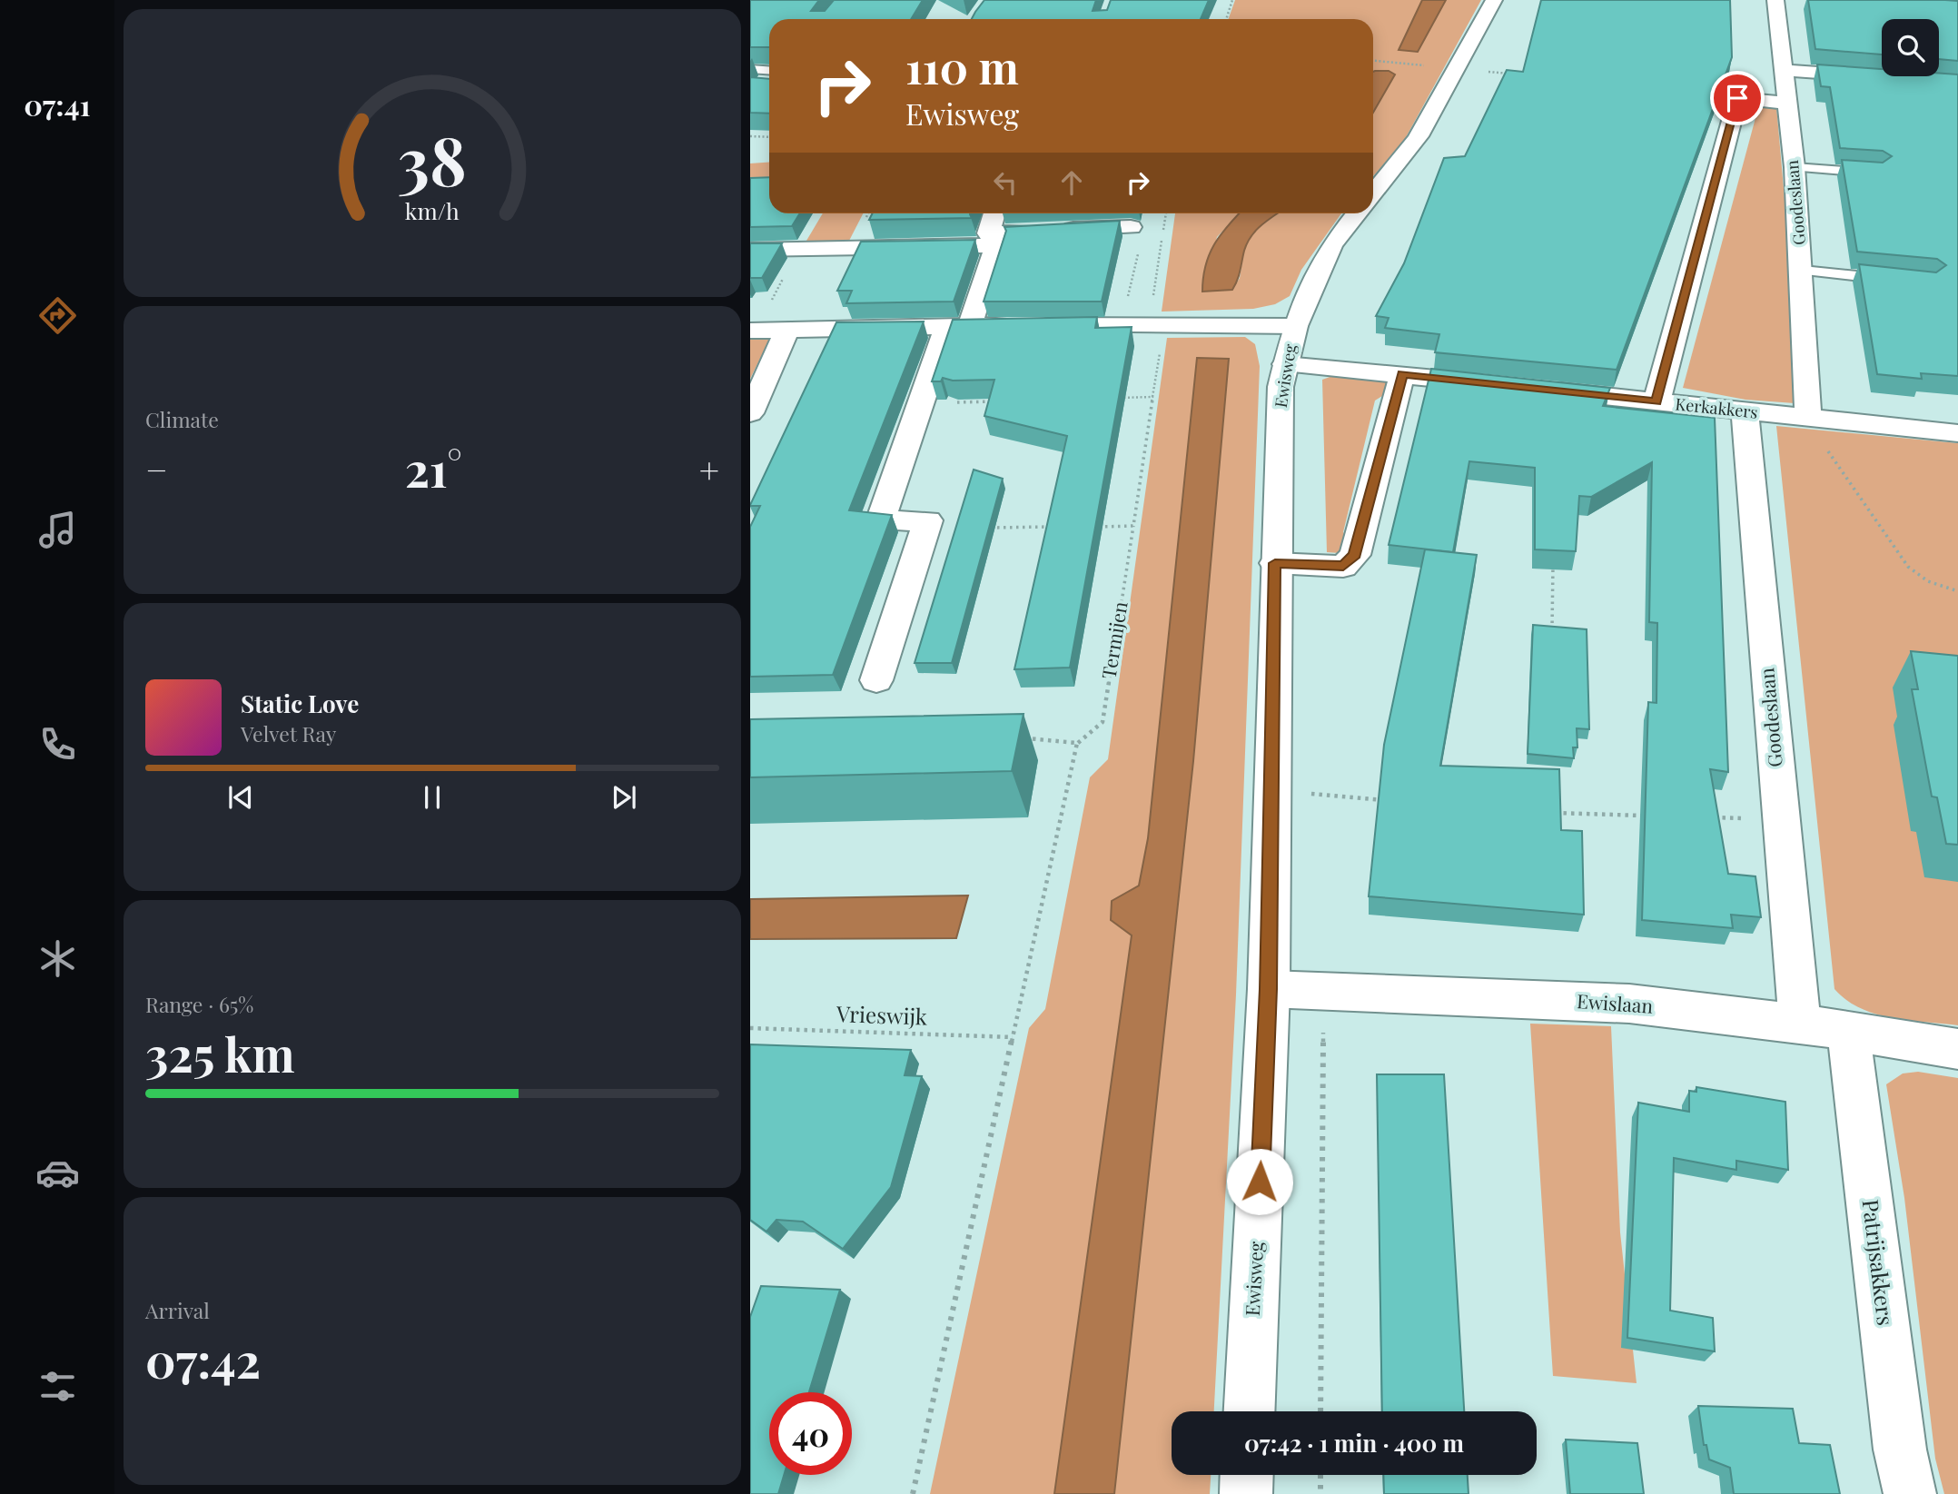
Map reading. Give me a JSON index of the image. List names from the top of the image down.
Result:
{
  "streets": {
    "street": [
      "Goodeslaan",
      "Ewisweg",
      "Kerkakkers",
      "Ewislaan",
      "Patrijsakkers"
    ],
    "path": ["Termijen", "Vrieswijk"]
  },
  "crossings": [
    ["Goodeslaan", "Kerkakkers"],
    ["Goodeslaan", "Ewislaan"],
    ["Ewisweg", "Ewislaan"],
    ["Ewislaan", "Patrijsakkers"]
  ],
  "page": {
    "tabs": "07:41",
    "turn": ["110 m", "Ewisweg"],
    "tile": [
      "Climate",
      ["Range · 65%", "325 km"],
      ["Arrival", "07:42"]
    ],
    "heat": ["−", "21°", "+"],
    "song": ["Static Love", "Velvet Ray"],
    "limit": "40",
    "trip": "07:42 · 1 min · 400 m",
    "gauge": ["38", "km/h"]
  }
}
